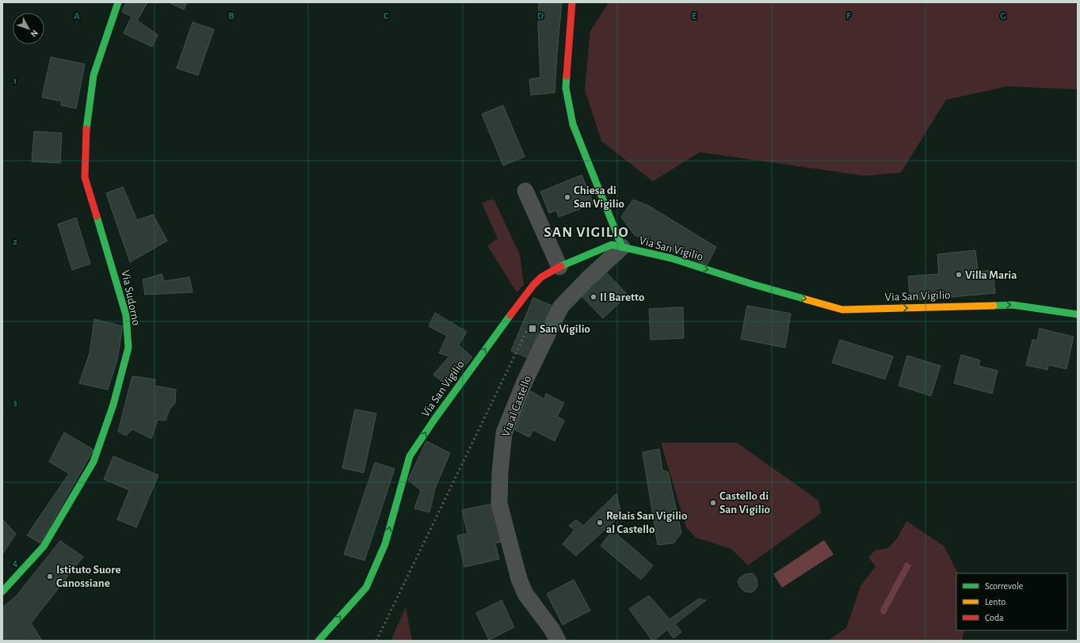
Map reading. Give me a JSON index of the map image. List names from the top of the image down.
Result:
{
  "streets": {
    "street": ["Via San Vigilio", "Via Sudorno", "Via al Castello"]
  },
  "crossings": [
    ["Via San Vigilio", "Via al Castello"]
  ],
  "one_way": ["Via San Vigilio"],
  "districts": ["SAN VIGILIO"],
  "places": {
    "other": [
      "Chiesa di San Vigilio",
      "Villa Maria",
      "Il Baretto",
      "Castello di San Vigilio",
      "Relais San Vigilio al Castello",
      "Istituto Suore Canossiane"
    ],
    "transit": ["San Vigilio"]
  },
  "legend": ["Scorrevole", "Lento", "Coda"],
  "north": "bottom right",
  "grid": {
    "columns": [
      "A",
      "B",
      "C",
      "D",
      "E",
      "F",
      "G"
    ],
    "rows": [
      "1",
      "2",
      "3",
      "4"
    ]
  }
}
